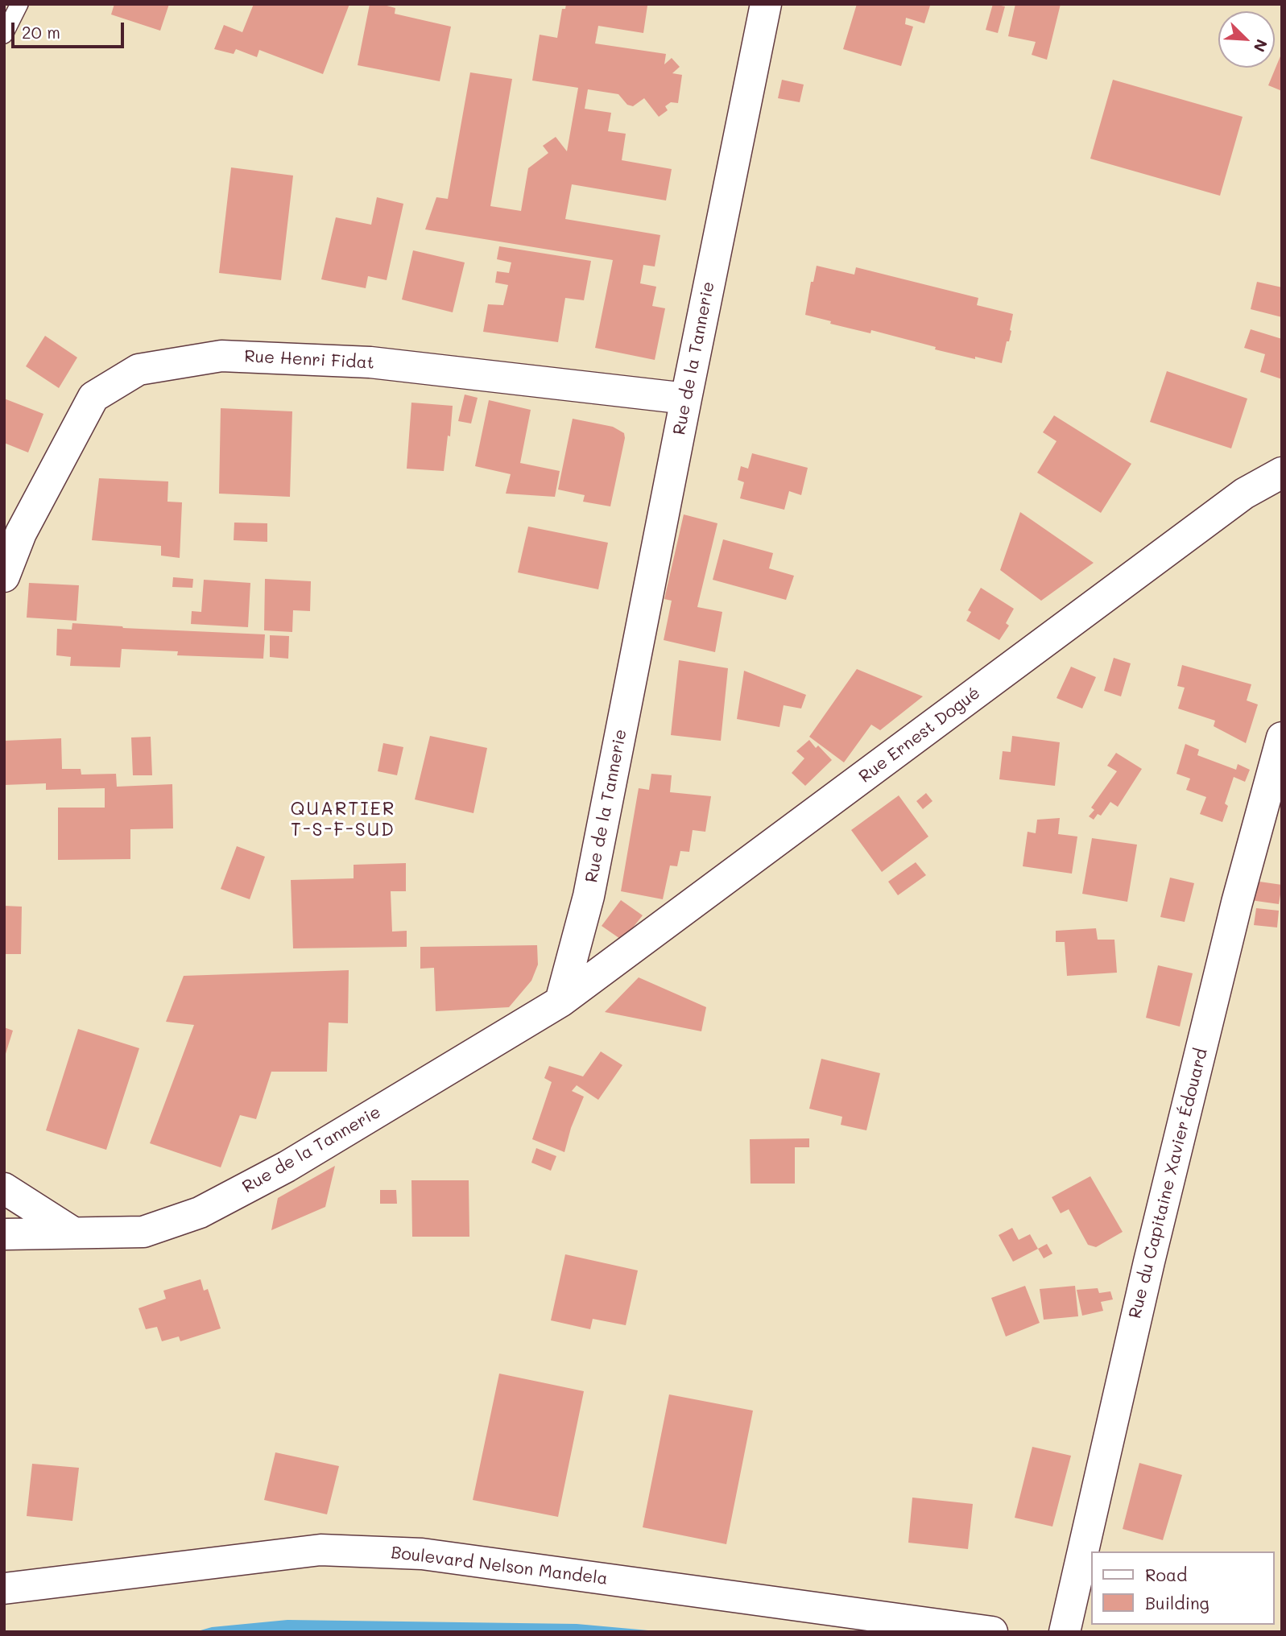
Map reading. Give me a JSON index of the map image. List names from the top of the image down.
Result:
{
  "streets": {
    "street": [
      "Rue de la Tannerie",
      "Rue Henri Fidat",
      "Rue Ernest Dogué",
      "Rue du Capitaine Xavier Édouard",
      "Boulevard Nelson Mandela"
    ]
  },
  "crossings": [
    ["Rue de la Tannerie", "Rue Henri Fidat"],
    ["Rue de la Tannerie", "Rue Ernest Dogué"]
  ],
  "districts": ["QUARTIER T-S-F-SUD"],
  "legend": ["Road", "Building"],
  "scale_bar": "20 m",
  "north": "bottom right"
}
